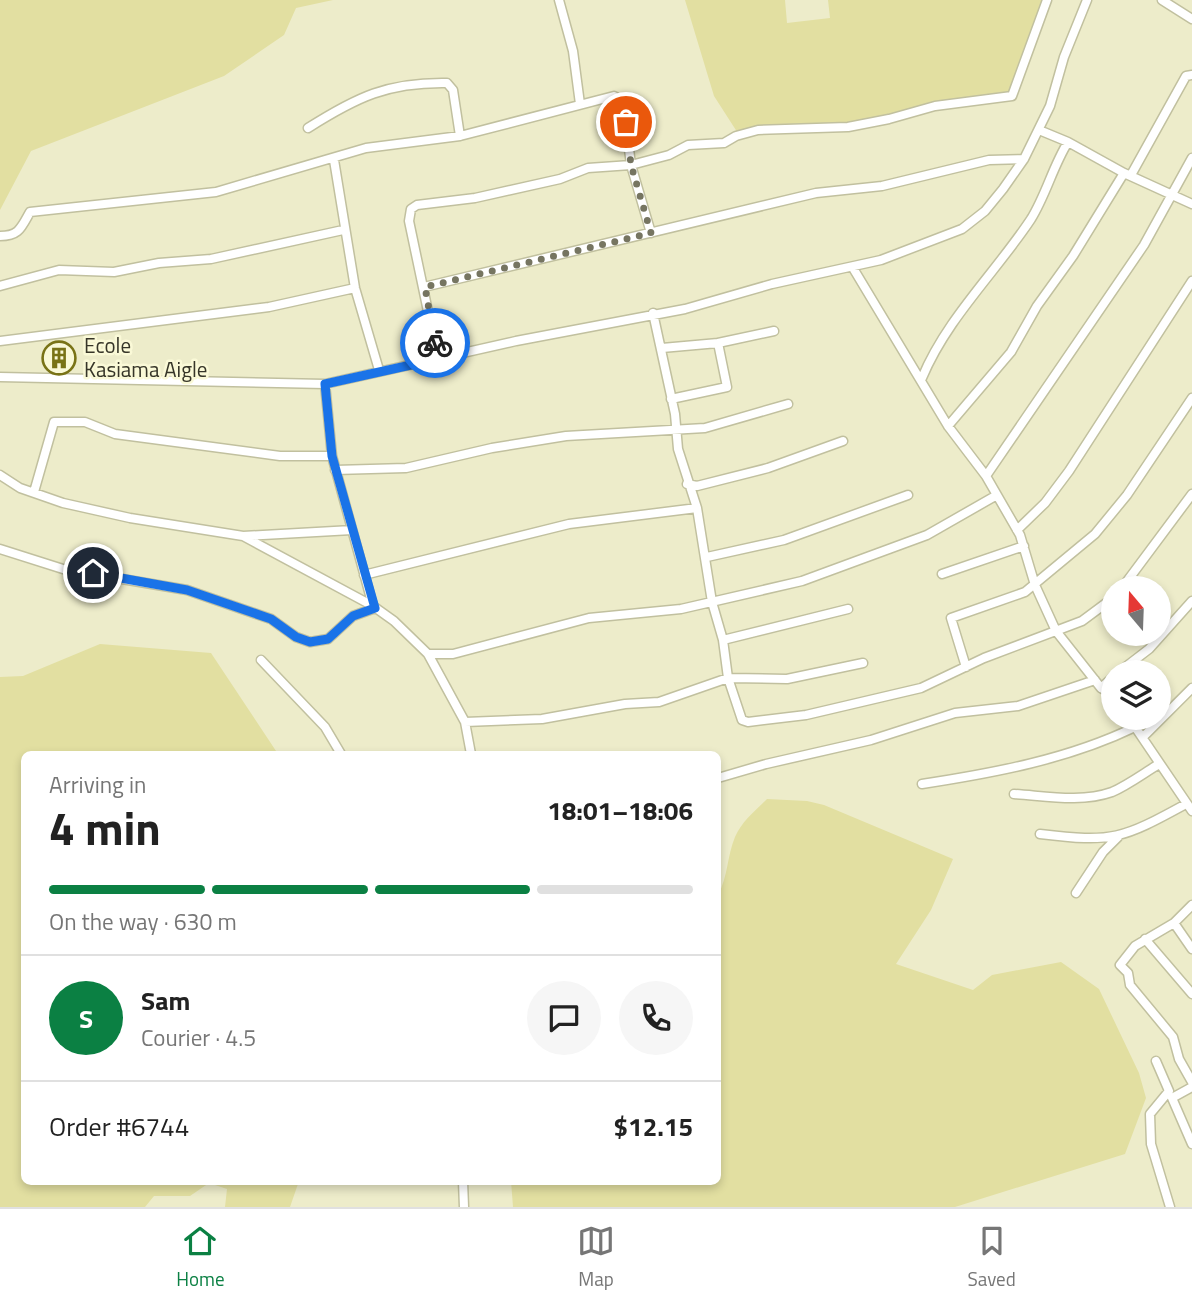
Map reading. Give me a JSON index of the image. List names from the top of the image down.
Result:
{
  "places": {
    "building": ["Ecole Kasiama Aigle"]
  },
  "north": "top",
  "page": {
    "heading": ["4 min", "Arriving in", "18:01–18:06"],
    "panel": [
      "Sam",
      "Courier · 4.5",
      "Order #6744",
      "$12.15"
    ],
    "bar": "On the way · 630 m",
    "round": "S",
    "tabs": ["Home", "Map", "Saved"]
  }
}
